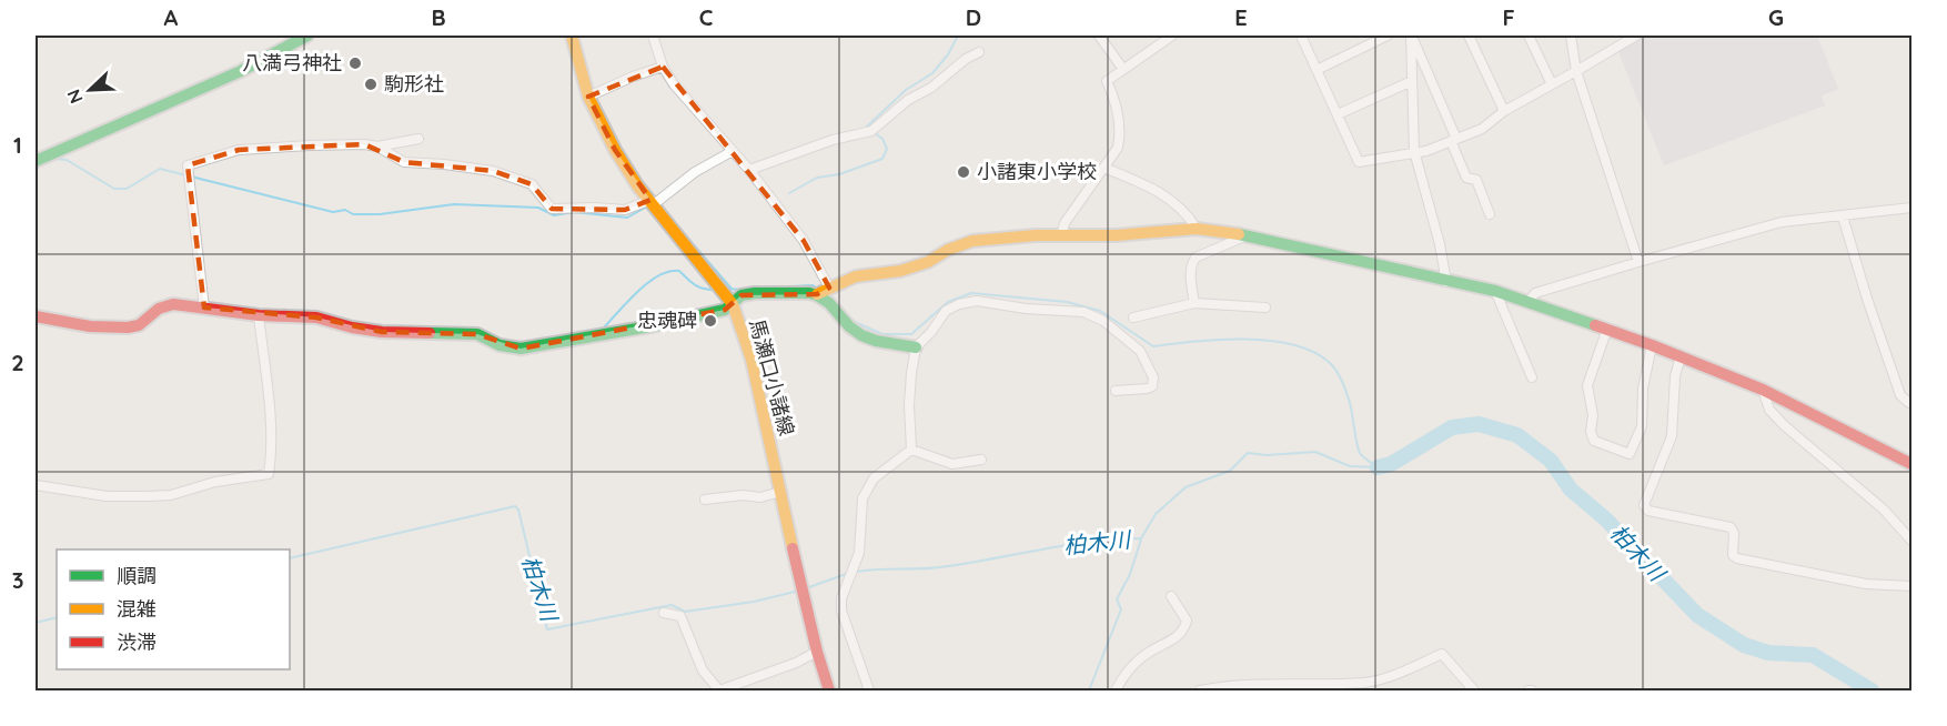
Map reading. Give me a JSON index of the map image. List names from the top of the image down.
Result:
{
  "streets": {
    "street": ["馬瀬口小諸線"]
  },
  "water": ["柏木川"],
  "places": [
    "八満弓神社",
    "駒形社",
    "小諸東小学校",
    "忠魂碑"
  ],
  "legend": ["順調", "混雑", "渋滞"],
  "north": "bottom left",
  "grid": {
    "columns": [
      "A",
      "B",
      "C",
      "D",
      "E",
      "F",
      "G"
    ],
    "rows": ["1", "2", "3"]
  }
}
